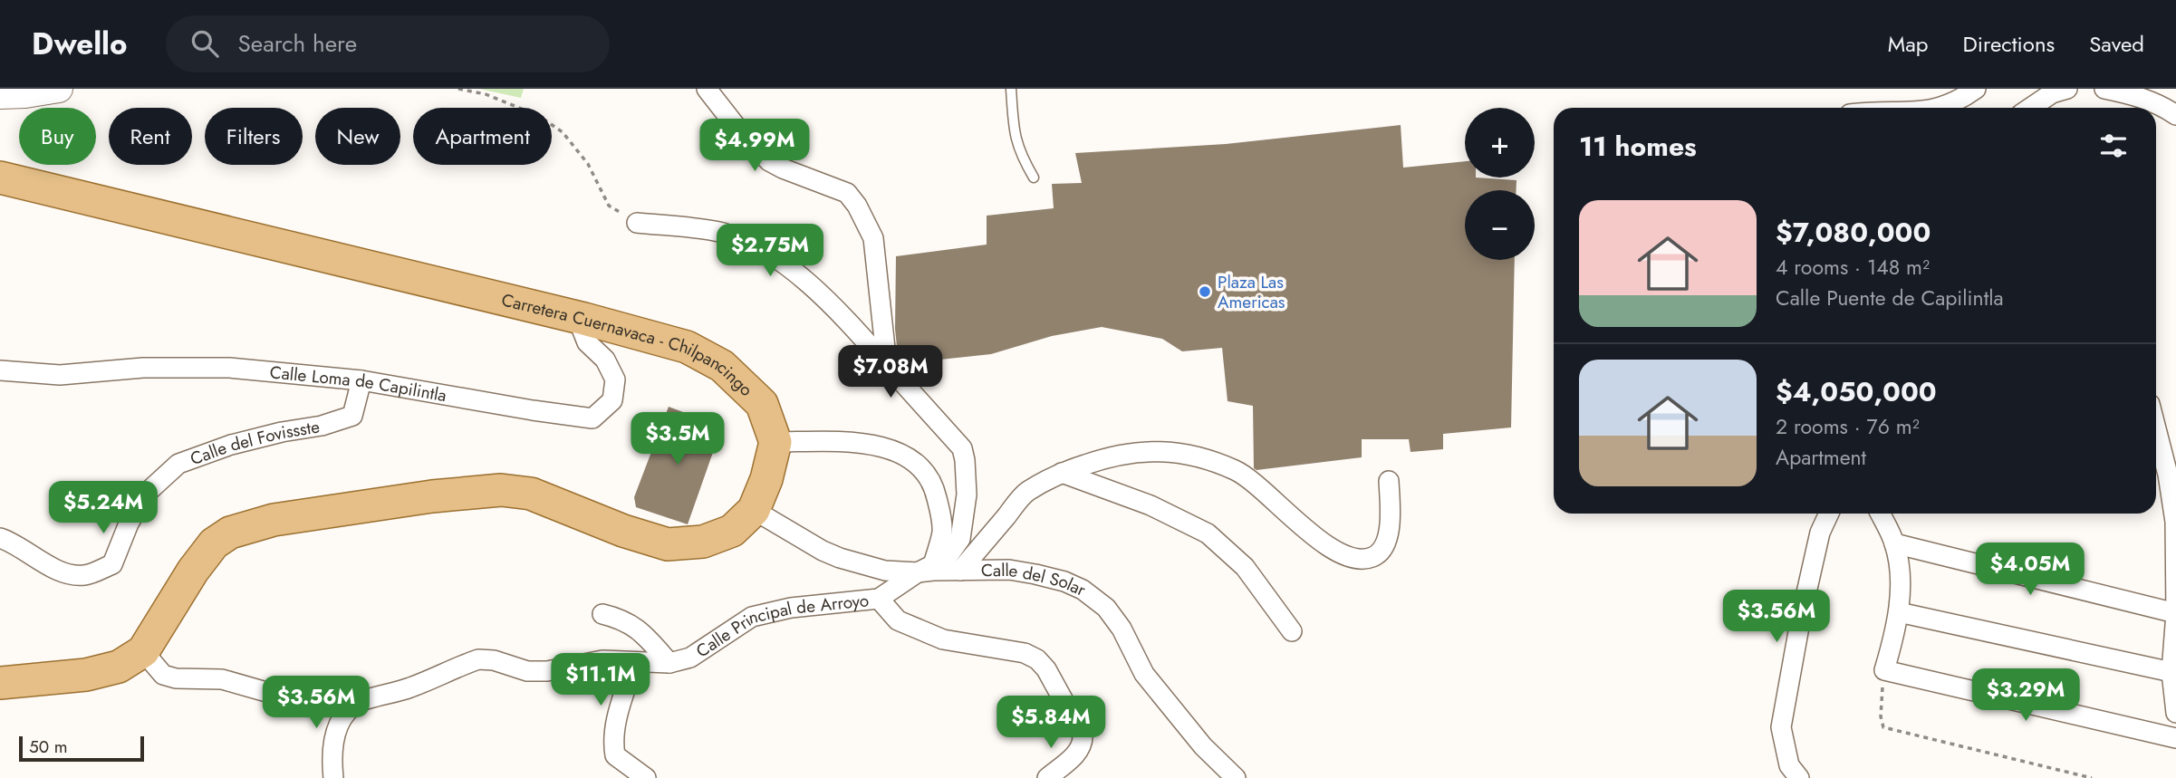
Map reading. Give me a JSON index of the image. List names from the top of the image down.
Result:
{
  "streets": {
    "main road": ["Carretera Cuernavaca - Chilpancingo"],
    "street": [
      "Calle Loma de Capilintla",
      "Calle del Fovissste",
      "Calle del Solar",
      "Calle Principal de Arroyo"
    ]
  },
  "crossings": [
    ["Carretera Cuernavaca - Chilpancingo", "Calle Loma de Capilintla"],
    ["Calle Loma de Capilintla", "Calle del Fovissste"],
    ["Calle del Solar", "Calle Principal de Arroyo"]
  ],
  "places": ["Plaza Las Americas"],
  "scale_bar": "50 m",
  "page": {
    "header": "Dwello",
    "search": "Search here",
    "nav": ["Map", "Directions", "Saved"],
    "map_buttons": ["+", "−"],
    "chip": [
      "Buy",
      "Rent",
      "Filters",
      "New",
      "Apartment"
    ],
    "heading": "11 homes",
    "price": [
      "$4.99M",
      "$2.75M",
      "$7.08M",
      "$3.5M",
      "$5.24M",
      "$4.05M",
      "$3.56M",
      "$11.1M",
      "$3.29M",
      "$3.56M",
      "$5.84M"
    ],
    "list": [
      {
        "name": "$7,080,000",
        "note": "4 rooms · 148 m² · Calle Puente de Capilintla"
      },
      {
        "name": "$4,050,000",
        "note": "2 rooms · 76 m² · Apartment"
      }
    ],
    "scale": "50 m"
  }
}
